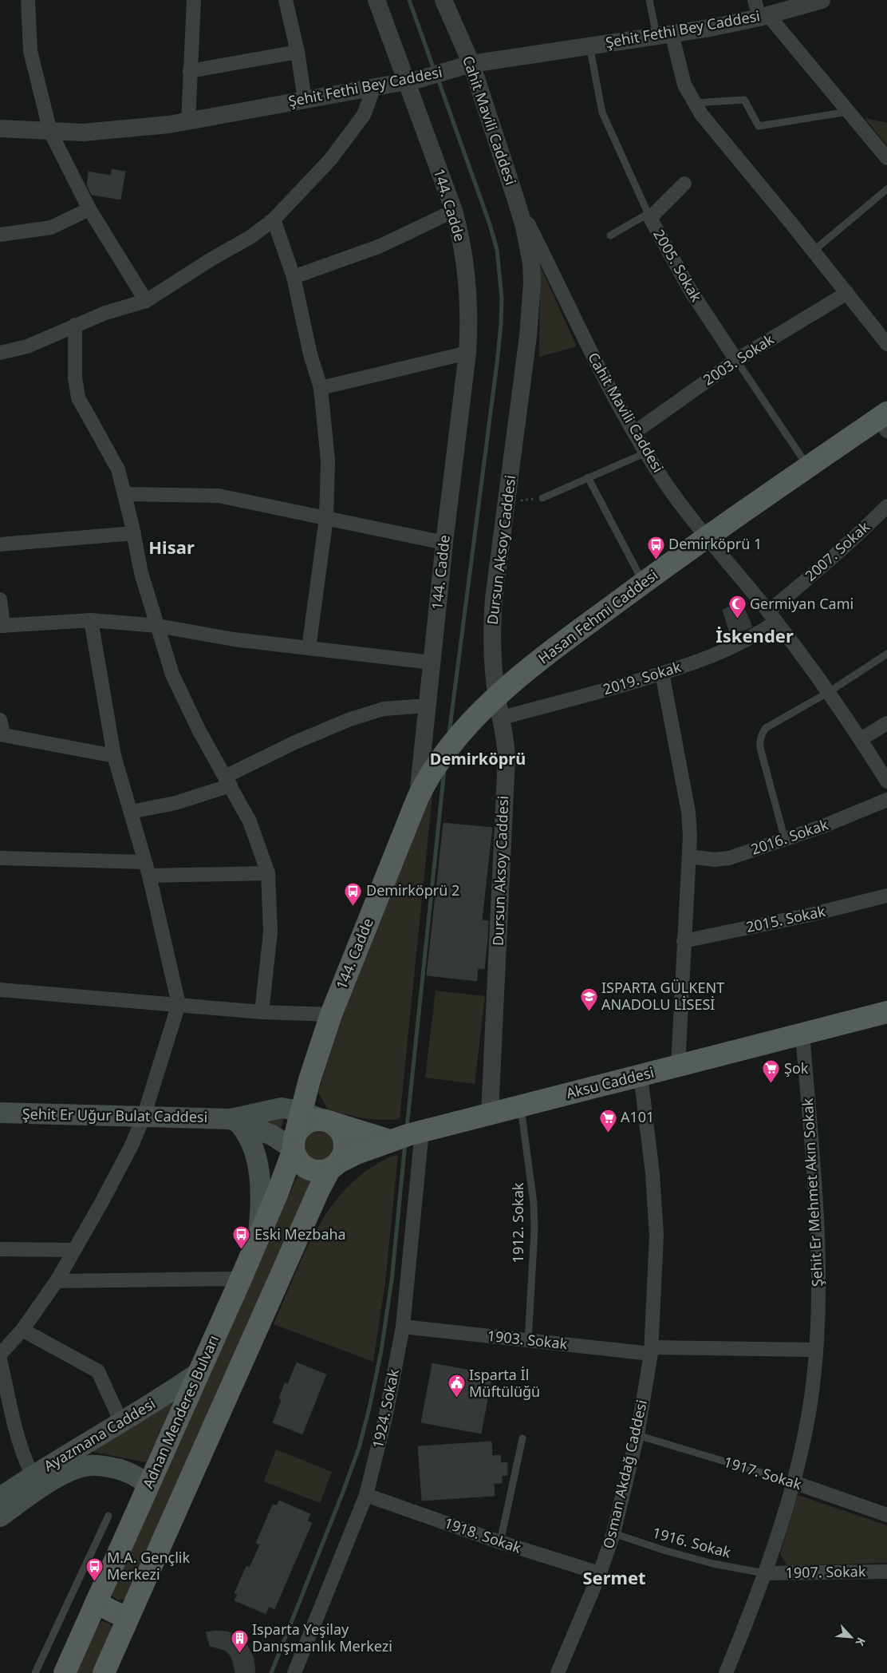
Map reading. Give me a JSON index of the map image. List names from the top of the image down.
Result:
{
  "streets": {
    "main road": [
      "144. Cadde",
      "Hasan Fehmi Caddesi",
      "Aksu Caddesi",
      "Şehit Er Uğur Bulat Caddesi",
      "Adnan Menderes Bulvarı",
      "Ayazmana Caddesi"
    ],
    "street": [
      "Şehit Fethi Bey Caddesi",
      "Cahit Mavili Caddesi",
      "2005. Sokak",
      "2003. Sokak",
      "Dursun Aksoy Caddesi",
      "2007. Sokak",
      "2019. Sokak",
      "2016. Sokak",
      "2015. Sokak",
      "Şehit Er Mehmet Akın Sokak",
      "1903. Sokak",
      "1924. Sokak",
      "1917. Sokak",
      "Osman Akdağ Caddesi",
      "1918. Sokak",
      "1907. Sokak"
    ],
    "lane": ["1912. Sokak", "1916. Sokak"]
  },
  "crossings": [
    ["Şehit Fethi Bey Caddesi", "Cahit Mavili Caddesi"],
    ["Şehit Fethi Bey Caddesi", "144. Cadde"],
    ["Şehit Fethi Bey Caddesi", "2005. Sokak"],
    ["Cahit Mavili Caddesi", "2003. Sokak"],
    ["Cahit Mavili Caddesi", "Dursun Aksoy Caddesi"],
    ["Cahit Mavili Caddesi", "2007. Sokak"],
    ["Cahit Mavili Caddesi", "Hasan Fehmi Caddesi"],
    ["Cahit Mavili Caddesi", "2019. Sokak"],
    ["144. Cadde", "Hasan Fehmi Caddesi"],
    ["144. Cadde", "Aksu Caddesi"],
    ["144. Cadde", "Şehit Er Uğur Bulat Caddesi"],
    ["144. Cadde", "Adnan Menderes Bulvarı"],
    ["2005. Sokak", "2003. Sokak"],
    ["2005. Sokak", "Hasan Fehmi Caddesi"],
    ["Dursun Aksoy Caddesi", "Hasan Fehmi Caddesi"],
    ["Dursun Aksoy Caddesi", "2019. Sokak"],
    ["Dursun Aksoy Caddesi", "Aksu Caddesi"],
    ["2007. Sokak", "2019. Sokak"],
    ["Hasan Fehmi Caddesi", "2019. Sokak"],
    ["Aksu Caddesi", "Şehit Er Uğur Bulat Caddesi"],
    ["Aksu Caddesi", "Şehit Er Mehmet Akın Sokak"],
    ["Aksu Caddesi", "1912. Sokak"],
    ["Aksu Caddesi", "1924. Sokak"],
    ["Aksu Caddesi", "Adnan Menderes Bulvarı"],
    ["Aksu Caddesi", "Osman Akdağ Caddesi"],
    ["Şehit Er Uğur Bulat Caddesi", "Adnan Menderes Bulvarı"],
    ["Şehit Er Mehmet Akın Sokak", "1903. Sokak"],
    ["Şehit Er Mehmet Akın Sokak", "1917. Sokak"],
    ["Şehit Er Mehmet Akın Sokak", "1916. Sokak"],
    ["Şehit Er Mehmet Akın Sokak", "1907. Sokak"],
    ["1912. Sokak", "1903. Sokak"],
    ["1903. Sokak", "1924. Sokak"],
    ["1903. Sokak", "Osman Akdağ Caddesi"],
    ["1924. Sokak", "1918. Sokak"],
    ["Adnan Menderes Bulvarı", "Ayazmana Caddesi"],
    ["1917. Sokak", "Osman Akdağ Caddesi"],
    ["Osman Akdağ Caddesi", "1918. Sokak"],
    ["Osman Akdağ Caddesi", "1916. Sokak"],
    ["1916. Sokak", "1907. Sokak"]
  ],
  "districts": [
    "Hisar",
    "İskender",
    "Demirköprü",
    "Sermet"
  ],
  "places": {
    "bus stop": [
      "Demirköprü 1",
      "Demirköprü 2",
      "Eski Mezbaha",
      "M.A. Gençlik Merkezi"
    ],
    "mosque": ["Germiyan Cami"],
    "school or university": ["ISPARTA GÜLKENT ANADOLU LİSESİ"],
    "supermarket": ["Şok", "A101"],
    "public building": ["Isparta İl Müftülüğü"],
    "building": ["Isparta Yeşilay Danışmanlık Merkezi"]
  },
  "north": "bottom right"
}
